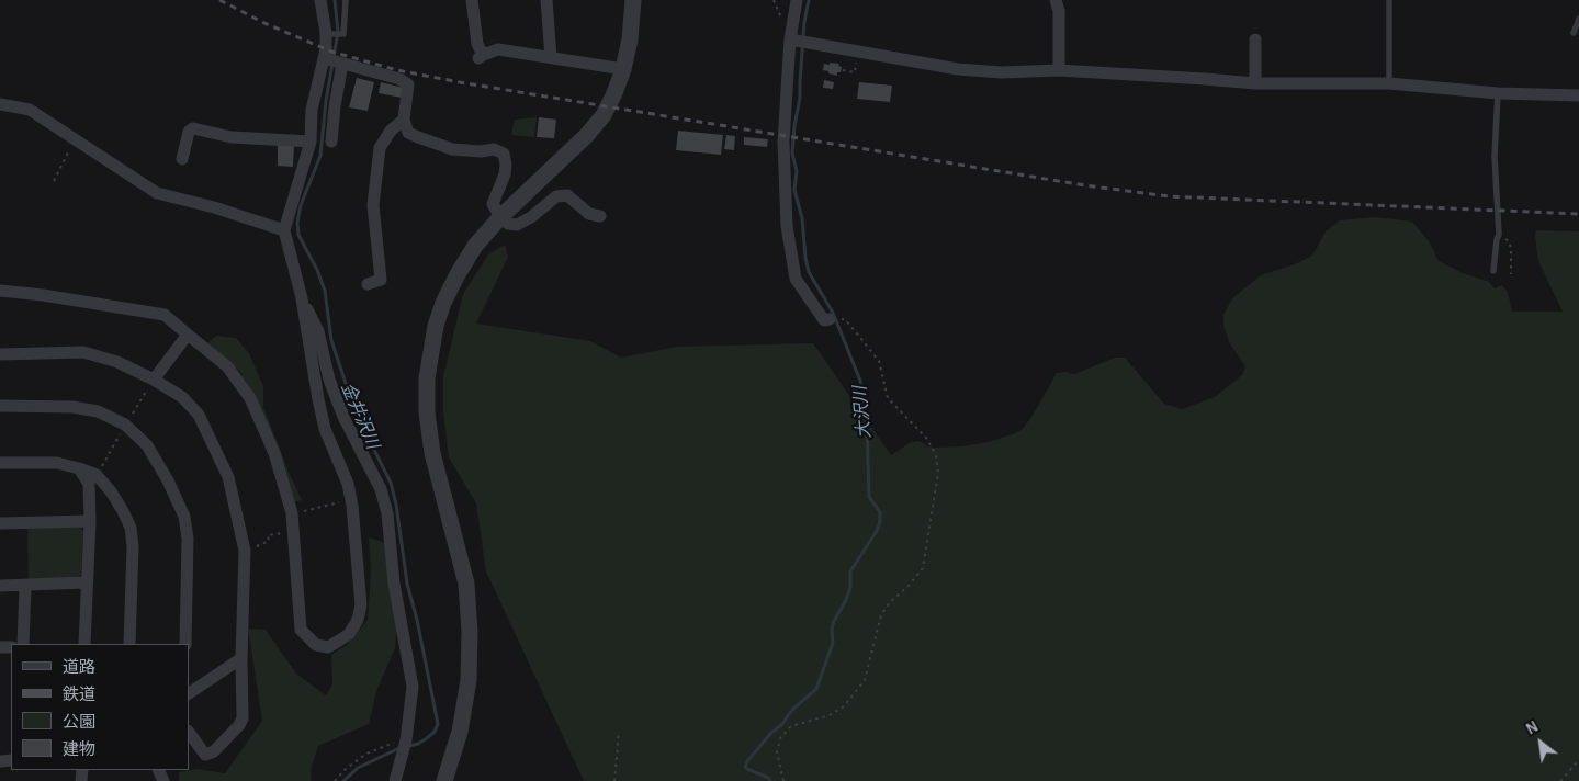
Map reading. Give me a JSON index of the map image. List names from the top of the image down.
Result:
{
  "water": ["大沢川", "金井沢川"],
  "legend": [
    "道路",
    "鉄道",
    "公園",
    "建物"
  ],
  "north": "top left"
}
